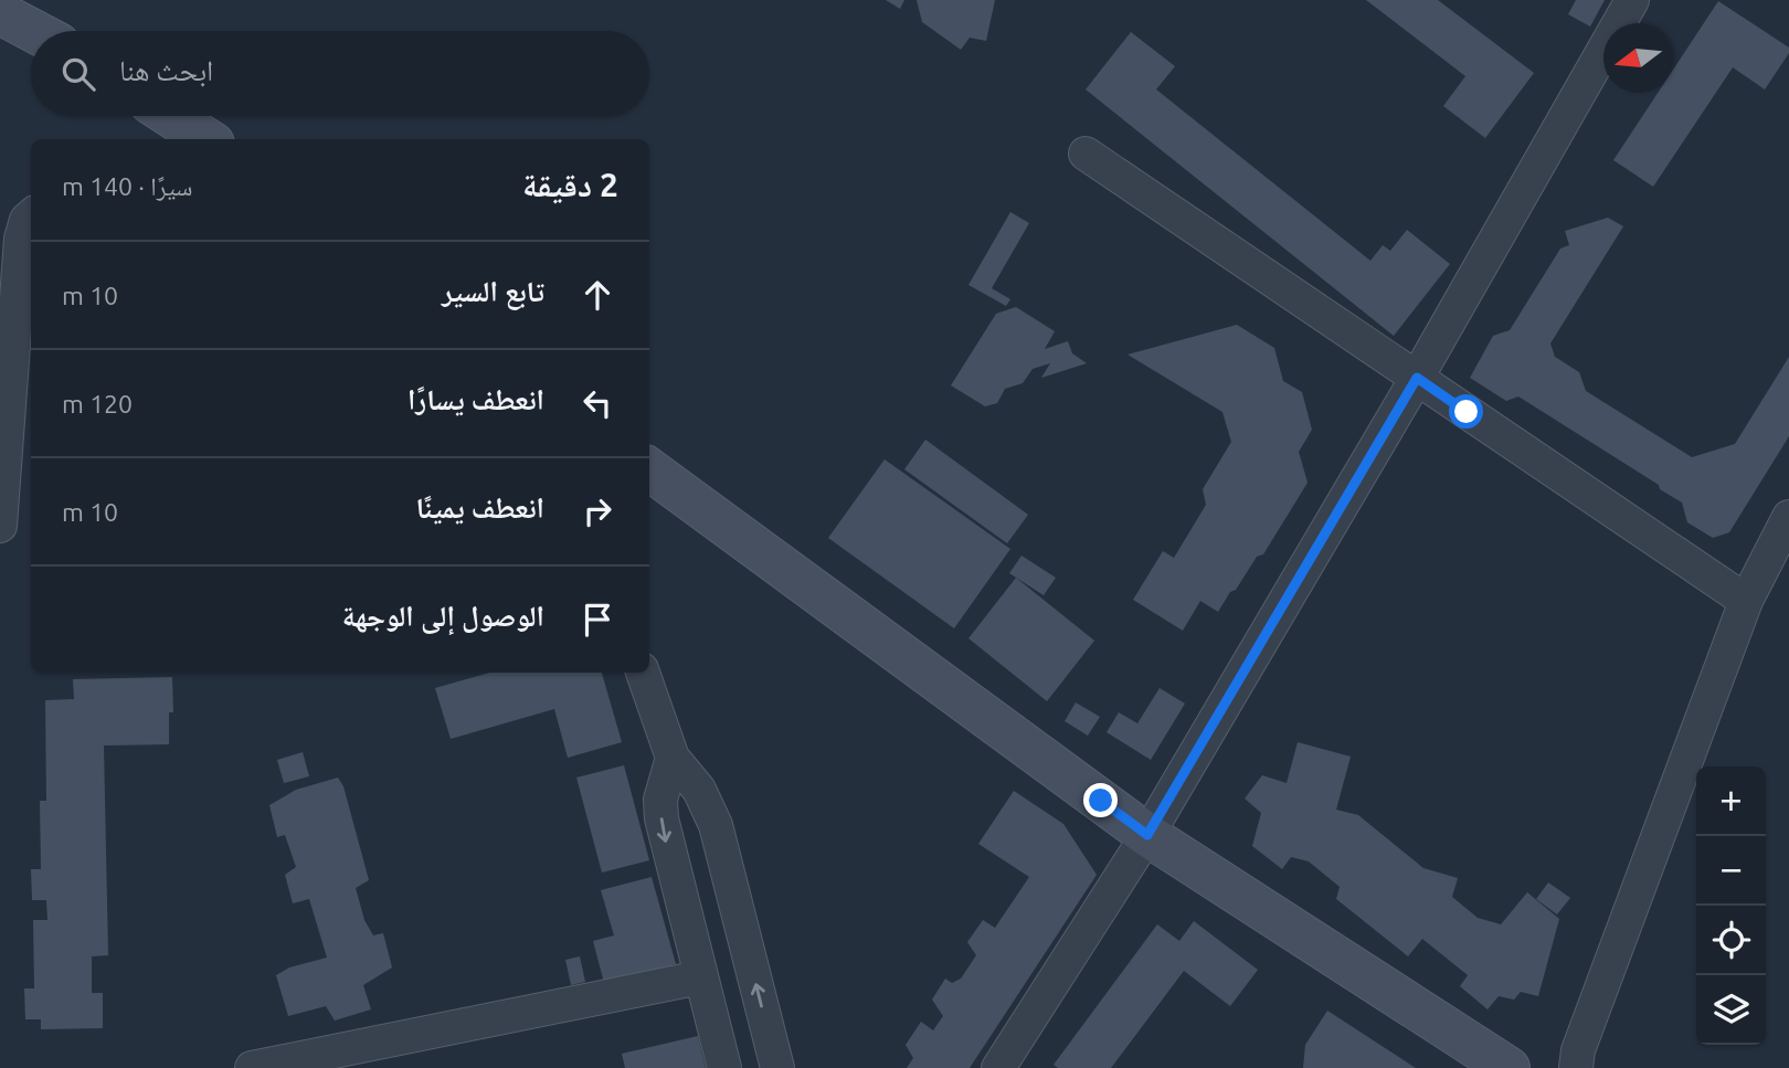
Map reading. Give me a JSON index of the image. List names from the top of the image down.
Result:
{
  "north": "left",
  "page": {
    "search": "ابحث هنا",
    "heading": ["2 دقيقة", "سيرًا · 140 m"],
    "list": [
      ["تابع السير", "10 m"],
      ["انعطف يسارًا", "120 m"],
      ["انعطف يمينًا", "10 m"],
      "الوصول إلى الوجهة"
    ],
    "map_buttons": ["+", "−"]
  }
}
